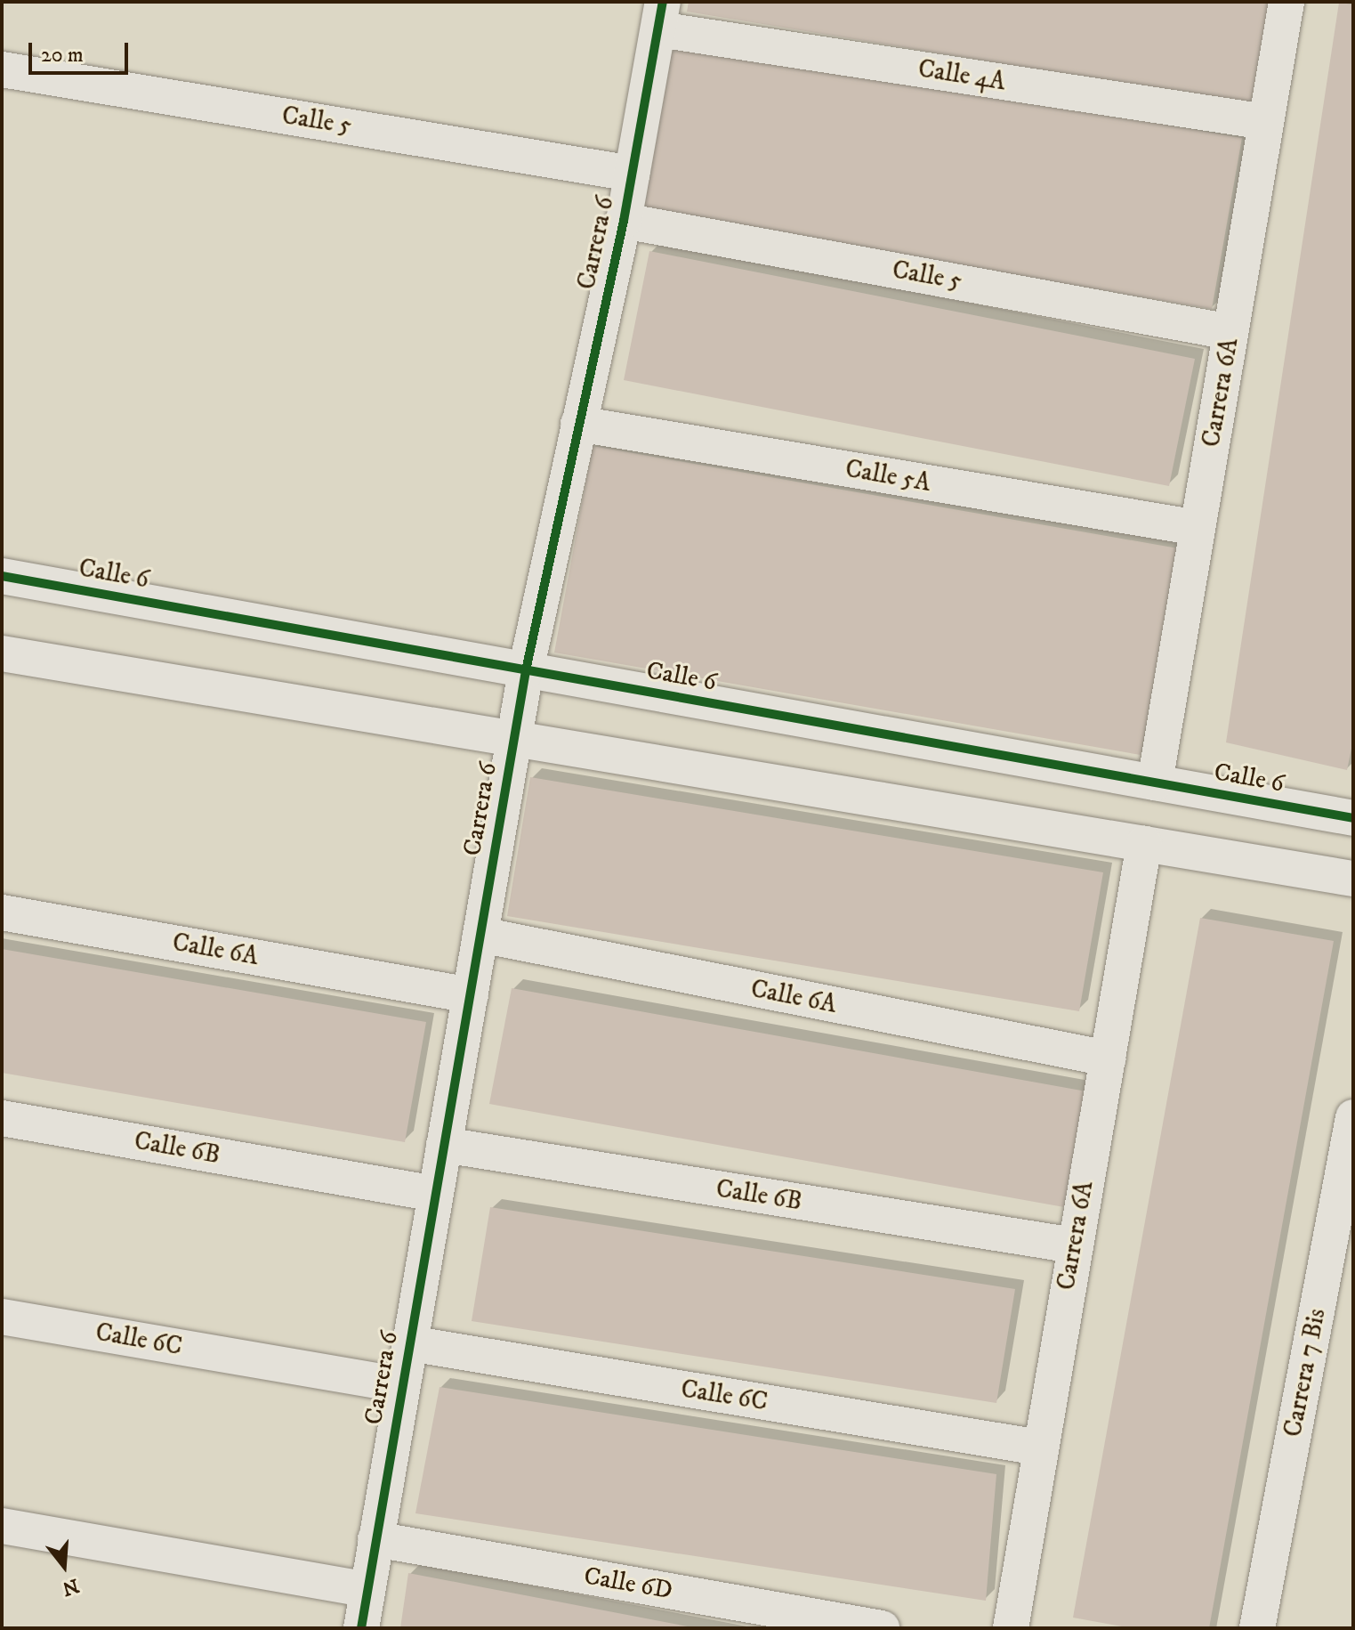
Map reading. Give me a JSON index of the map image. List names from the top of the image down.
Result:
{
  "streets": {
    "street": [
      "Calle 4A",
      "Calle 5",
      "Carrera 6",
      "Carrera 6A",
      "Calle 5A",
      "Calle 6",
      "Calle 6A",
      "Calle 6B",
      "Calle 6C",
      "Carrera 7 Bis",
      "Calle 6D"
    ]
  },
  "crossings": [
    ["Calle 4A", "Carrera 6"],
    ["Calle 4A", "Carrera 6A"],
    ["Calle 5", "Carrera 6"],
    ["Calle 5", "Carrera 6A"],
    ["Carrera 6", "Calle 5A"],
    ["Carrera 6", "Calle 6"],
    ["Carrera 6", "Calle 6A"],
    ["Carrera 6", "Calle 6B"],
    ["Carrera 6", "Calle 6C"],
    ["Carrera 6", "Calle 6D"],
    ["Carrera 6A", "Calle 5A"],
    ["Carrera 6A", "Calle 6"],
    ["Carrera 6A", "Calle 6A"],
    ["Carrera 6A", "Calle 6B"],
    ["Carrera 6A", "Calle 6C"]
  ],
  "scale_bar": "20 m",
  "north": "bottom"
}
